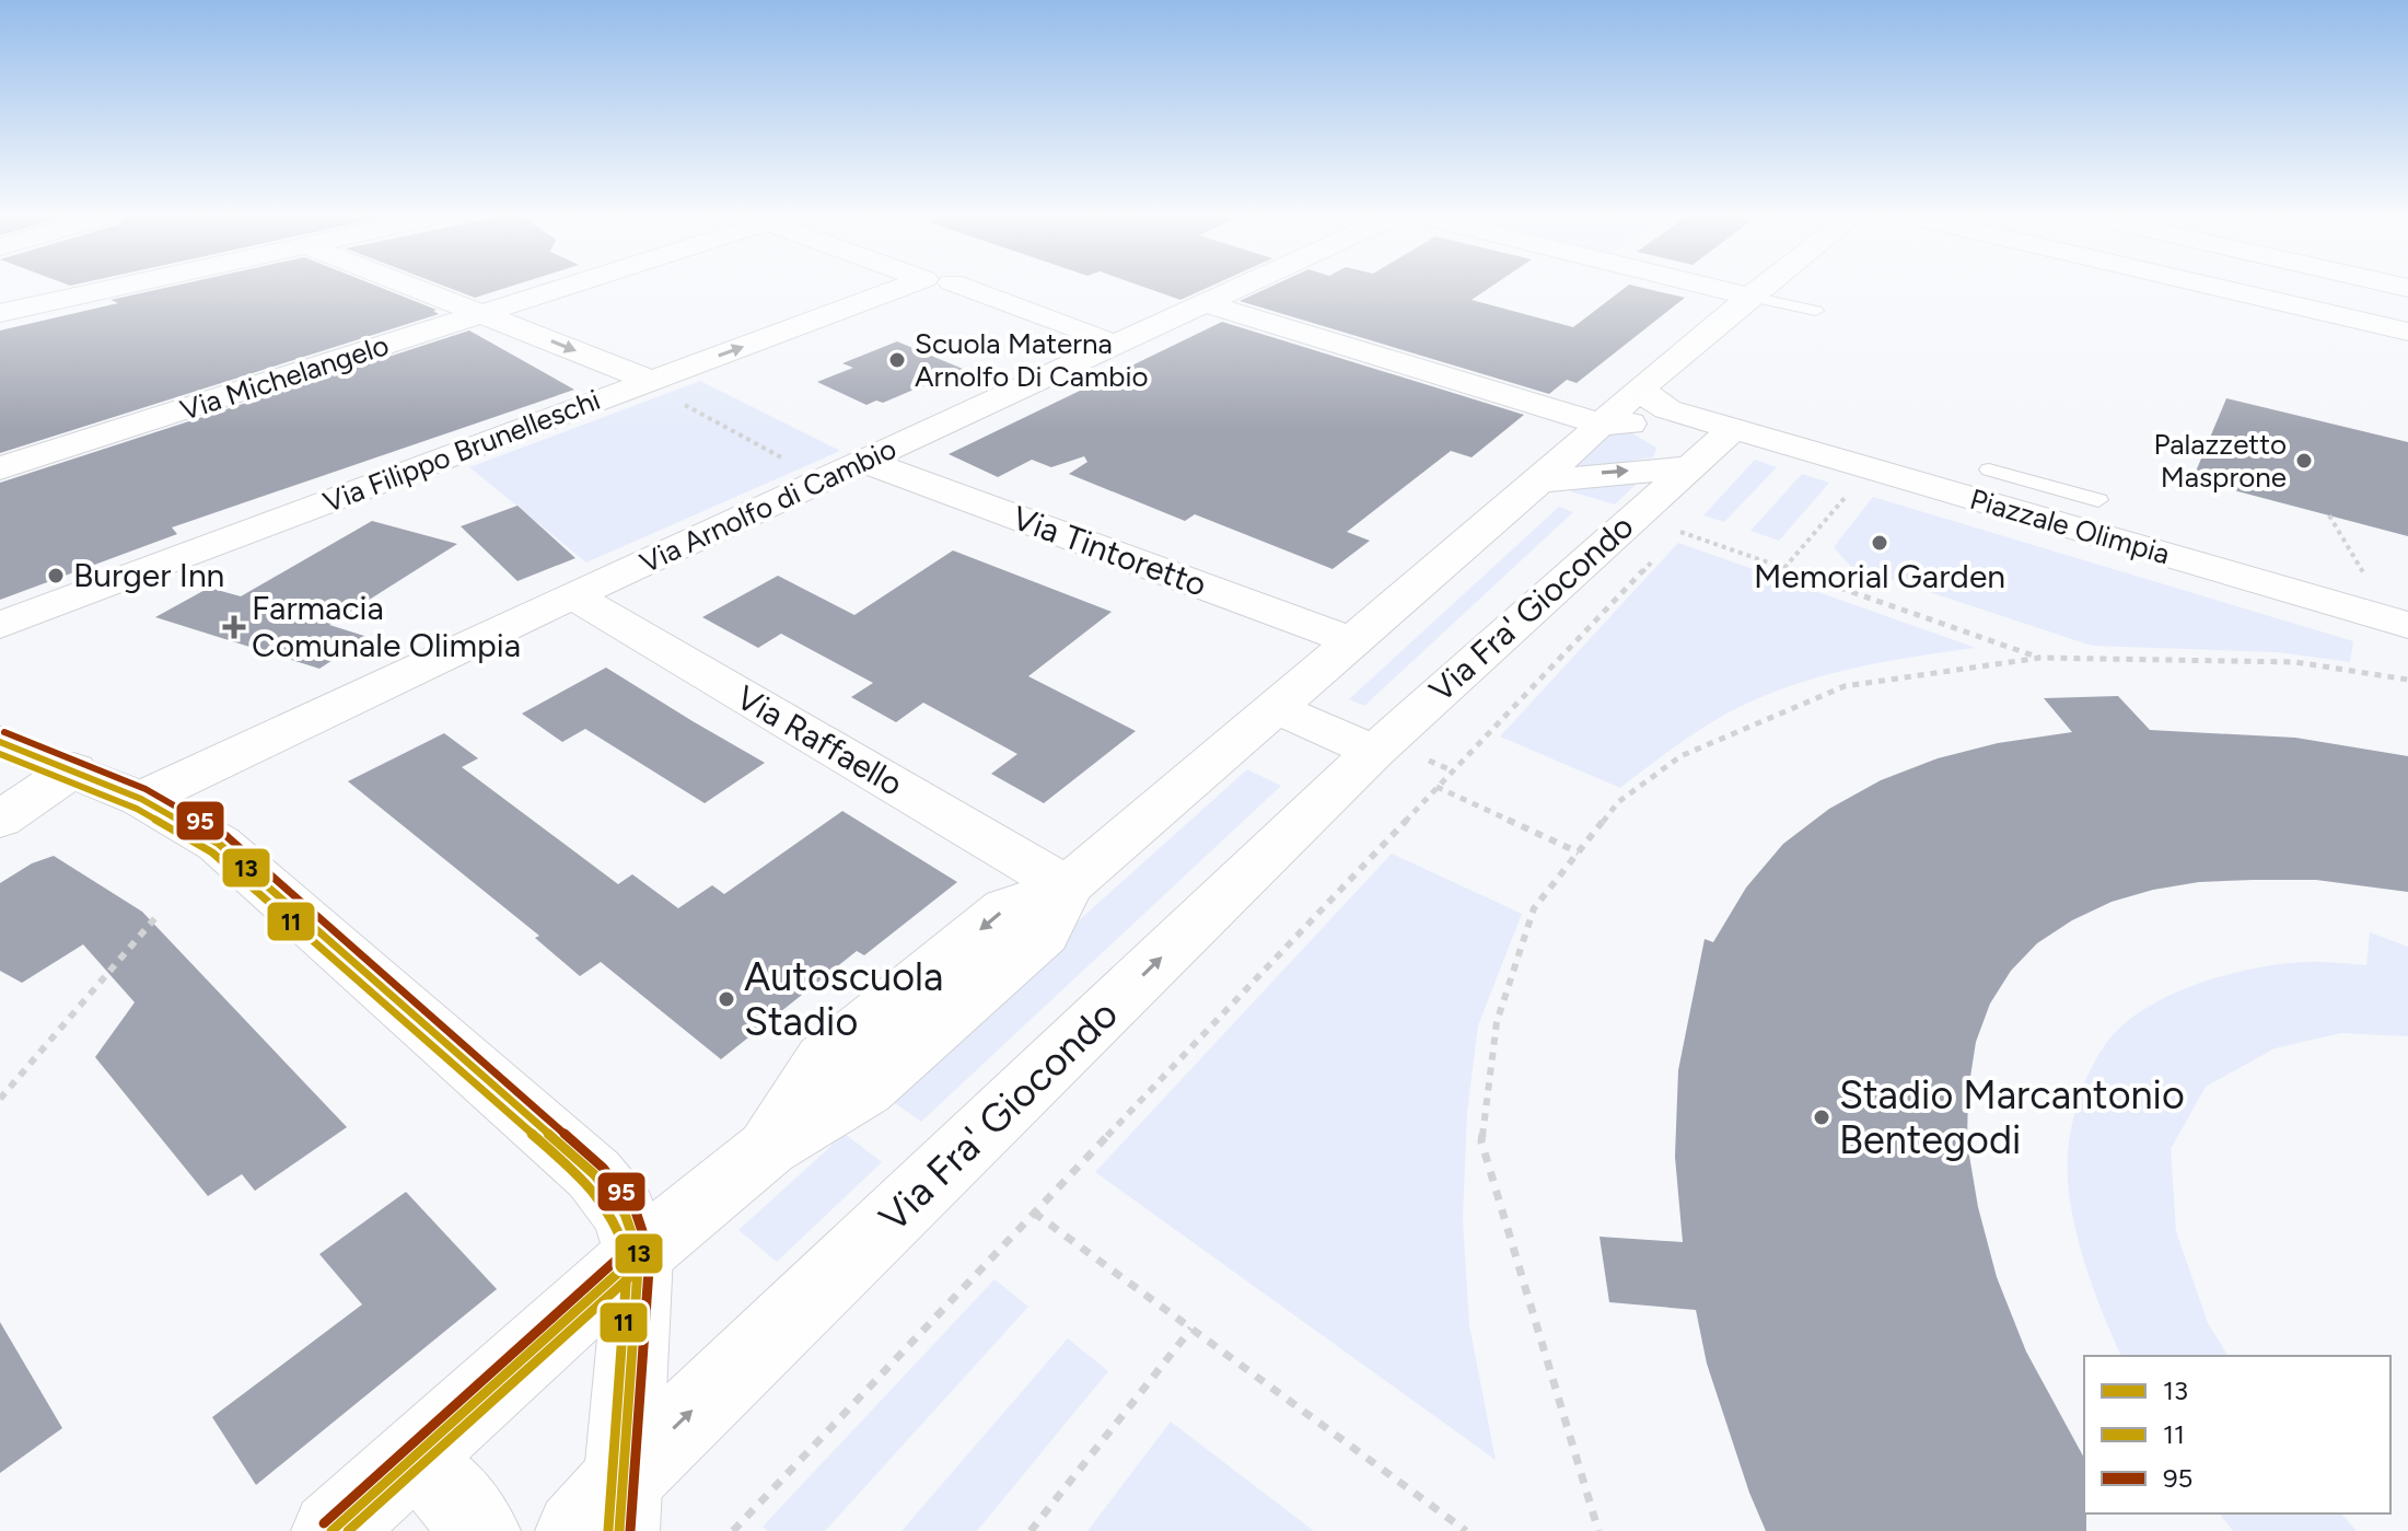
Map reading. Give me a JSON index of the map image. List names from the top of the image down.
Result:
{
  "streets": {
    "street": [
      "Via Michelangelo",
      "Via Filippo Brunelleschi",
      "Via Arnolfo di Cambio",
      "Piazzale Olimpia",
      "Via Tintoretto",
      "Via Fra' Giocondo",
      "Via Raffaello"
    ]
  },
  "crossings": [
    ["Via Arnolfo di Cambio", "Via Tintoretto"],
    ["Via Arnolfo di Cambio", "Via Raffaello"],
    ["Piazzale Olimpia", "Via Fra' Giocondo"]
  ],
  "places": {
    "other": [
      "Scuola Materna Arnolfo Di Cambio",
      "Palazzetto Masprone",
      "Memorial Garden",
      "Burger Inn",
      "Autoscuola Stadio",
      "Stadio Marcantonio Bentegodi"
    ],
    "health": ["Farmacia Comunale Olimpia"]
  },
  "lines": ["transit line 95", "transit line 13", "transit line 11"],
  "legend": ["13", "11", "95"]
}
